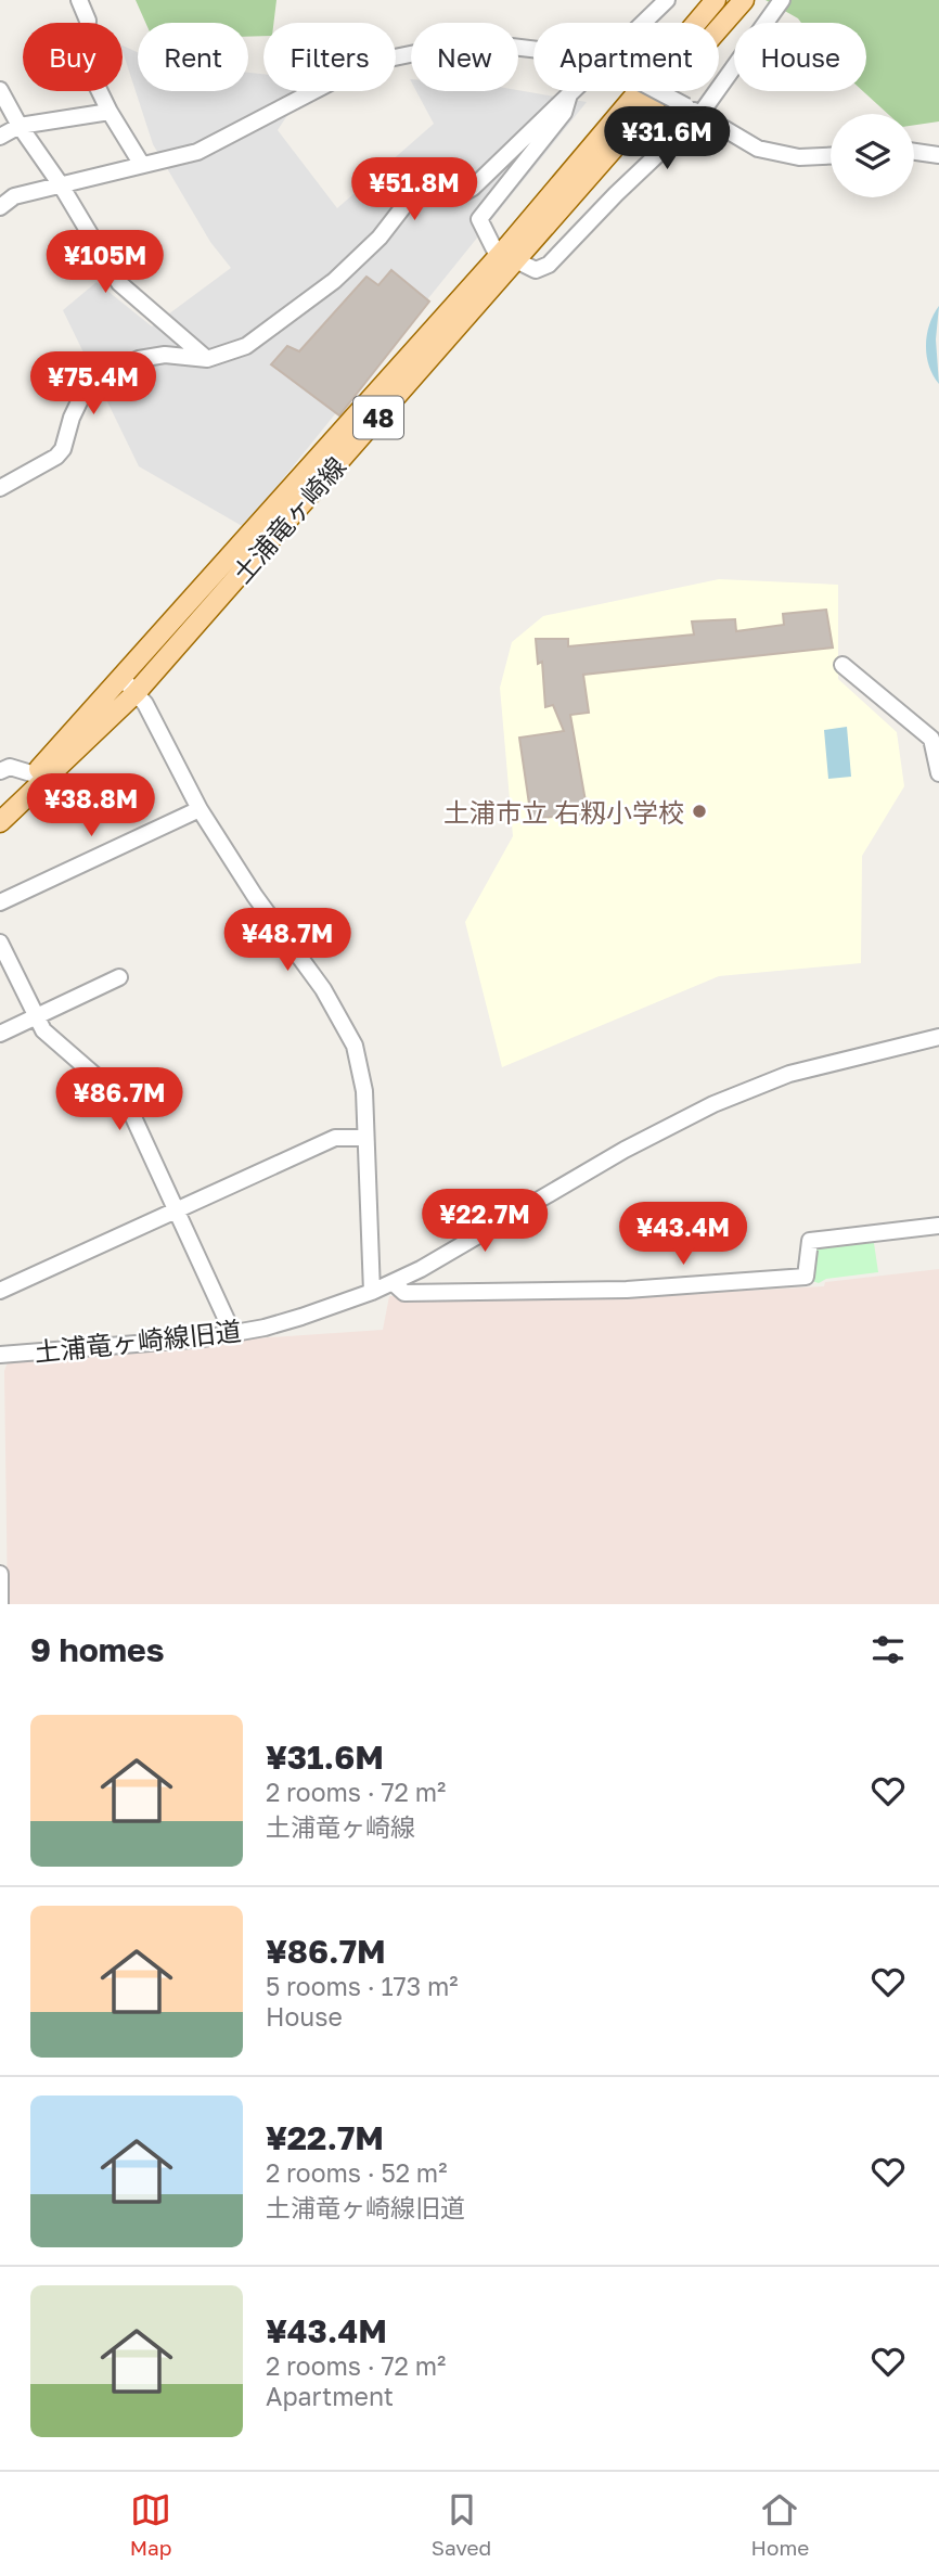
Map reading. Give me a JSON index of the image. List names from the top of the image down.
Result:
{
  "streets": {
    "main road": ["48", "土浦竜ヶ崎線"],
    "street": ["土浦竜ヶ崎線旧道"]
  },
  "places": ["土浦市立 右籾小学校"],
  "page": {
    "chip": [
      "Buy",
      "Rent",
      "Filters",
      "New",
      "Apartment",
      "House"
    ],
    "price": [
      "¥31.6M",
      "¥51.8M",
      "¥105M",
      "¥75.4M",
      "¥38.8M",
      "¥48.7M",
      "¥86.7M",
      "¥22.7M",
      "¥43.4M"
    ],
    "heading": "9 homes",
    "list": [
      {
        "name": "¥31.6M",
        "note": "2 rooms · 72 m² · 土浦竜ヶ崎線"
      },
      {
        "name": "¥86.7M",
        "note": "5 rooms · 173 m² · House"
      },
      {
        "name": "¥22.7M",
        "note": "2 rooms · 52 m² · 土浦竜ヶ崎線旧道"
      },
      {
        "name": "¥43.4M",
        "note": "2 rooms · 72 m² · Apartment"
      }
    ],
    "tabs": ["Map", "Saved", "Home"]
  }
}
